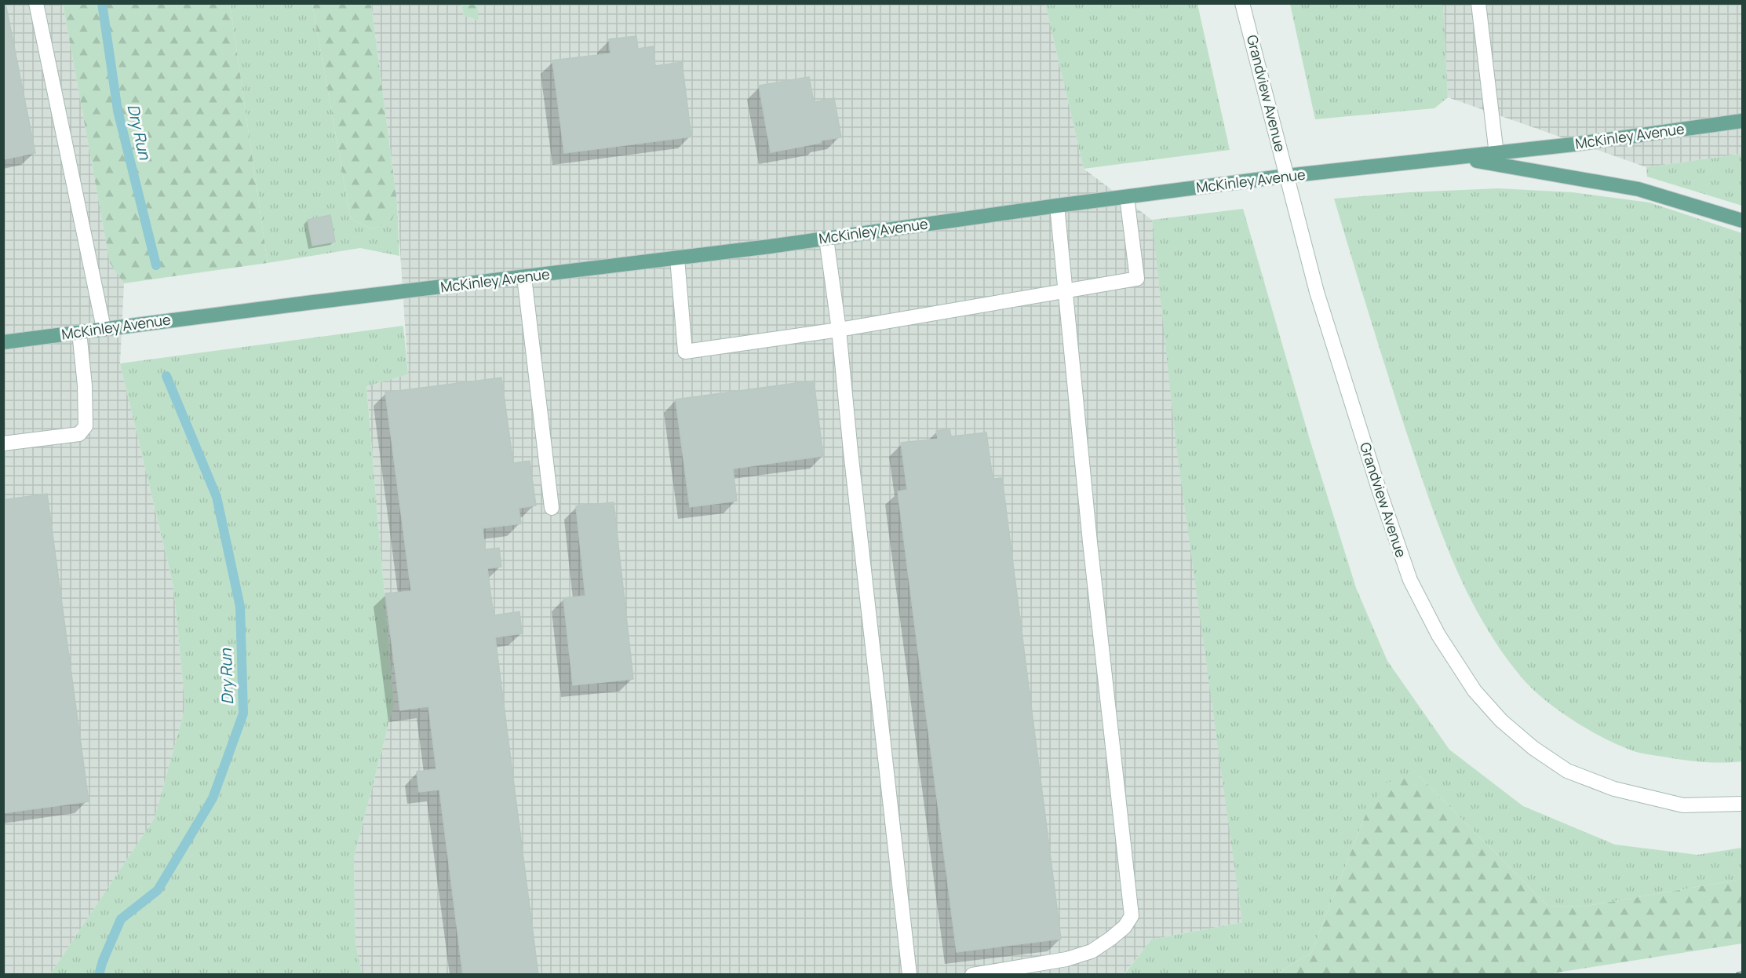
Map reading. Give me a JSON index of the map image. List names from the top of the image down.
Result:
{
  "streets": {
    "main road": ["Grandview Avenue", "McKinley Avenue"]
  },
  "water": ["Dry Run"]
}
